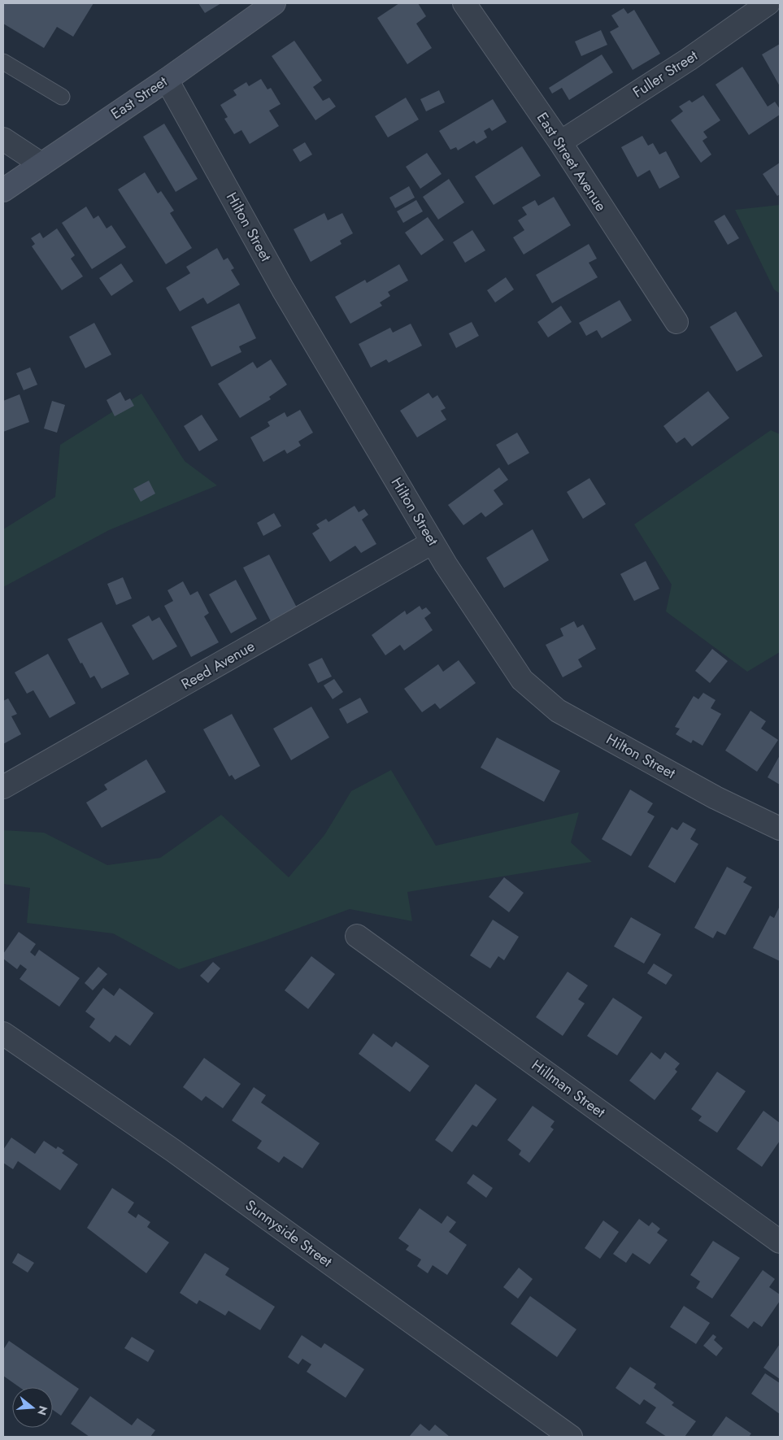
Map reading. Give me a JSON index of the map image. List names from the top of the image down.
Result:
{
  "streets": {
    "main road": ["East Street"],
    "street": [
      "Fuller Street",
      "East Street Avenue",
      "Hilton Street",
      "Reed Avenue",
      "Hillman Street",
      "Sunnyside Street"
    ]
  },
  "crossings": [
    ["Fuller Street", "East Street Avenue"],
    ["East Street", "Hilton Street"],
    ["Hilton Street", "Reed Avenue"]
  ],
  "north": "right"
}
